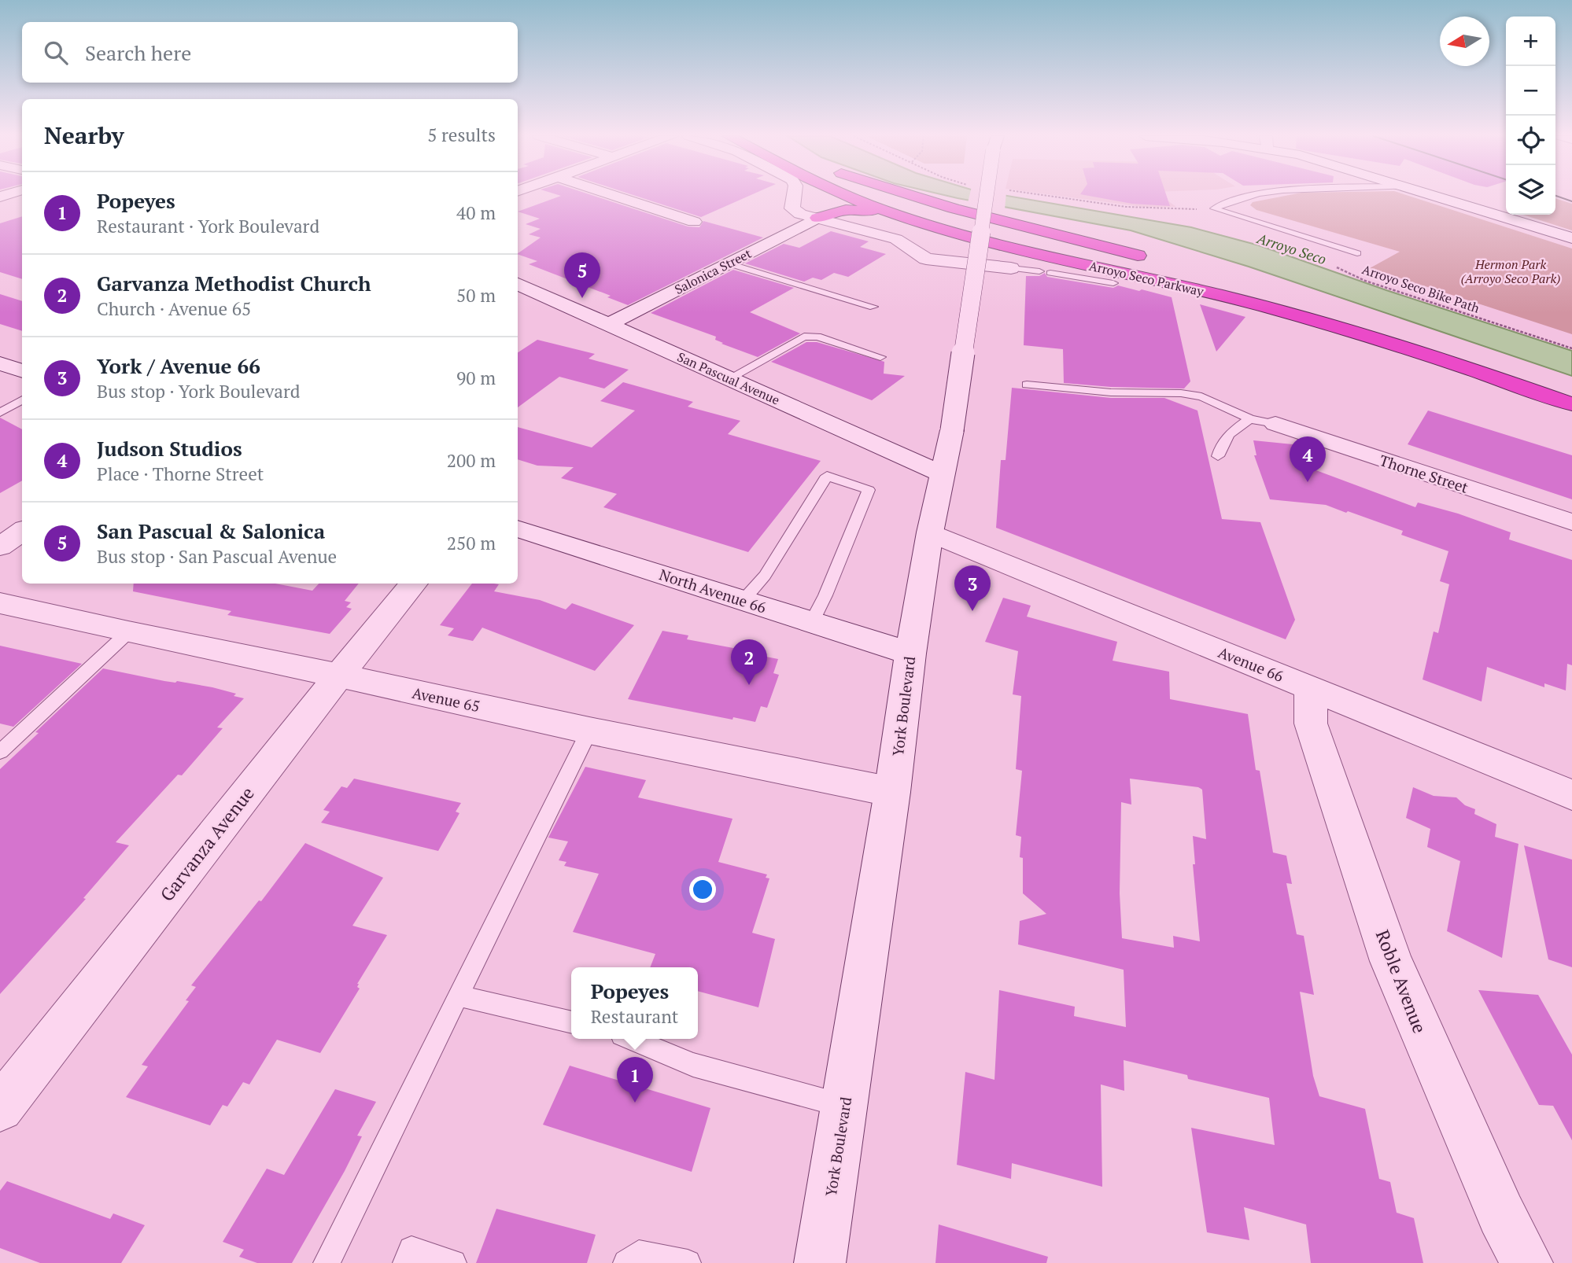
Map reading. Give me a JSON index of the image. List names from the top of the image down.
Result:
{
  "streets": {
    "highway": ["Arroyo Seco Parkway"],
    "street": [
      "Salonica Street",
      "San Pascual Avenue",
      "Thorne Street",
      "North Avenue 66",
      "Avenue 66",
      "Avenue 65",
      "York Boulevard",
      "Garvanza Avenue",
      "Roble Avenue"
    ],
    "path": ["Arroyo Seco Bike Path"]
  },
  "crossings": [
    ["Salonica Street", "San Pascual Avenue"],
    ["San Pascual Avenue", "York Boulevard"],
    ["North Avenue 66", "York Boulevard"],
    ["Avenue 66", "York Boulevard"],
    ["Avenue 66", "Roble Avenue"],
    ["Avenue 65", "York Boulevard"],
    ["Avenue 65", "Garvanza Avenue"]
  ],
  "water": ["Arroyo Seco"],
  "parks": ["Hermon Park (Arroyo Seco Park)"],
  "north": "left",
  "page": {
    "map_buttons": ["+", "−"],
    "search": "Search here",
    "heading": ["Nearby", "5 results"],
    "list": [
      {
        "mark": "1",
        "name": "Popeyes",
        "note": "Restaurant · York Boulevard",
        "value": "40 m"
      },
      {
        "mark": "2",
        "name": "Garvanza Methodist Church",
        "note": "Church · Avenue 65",
        "value": "50 m"
      },
      {
        "mark": "3",
        "name": "York / Avenue 66",
        "note": "Bus stop · York Boulevard",
        "value": "90 m"
      },
      {
        "mark": "4",
        "name": "Judson Studios",
        "note": "Place · Thorne Street",
        "value": "200 m"
      },
      {
        "mark": "5",
        "name": "San Pascual & Salonica",
        "note": "Bus stop · San Pascual Avenue",
        "value": "250 m"
      }
    ],
    "pins": [
      "5",
      "4",
      "3",
      "2",
      "1"
    ],
    "popup": ["Popeyes", "Restaurant"]
  }
}
